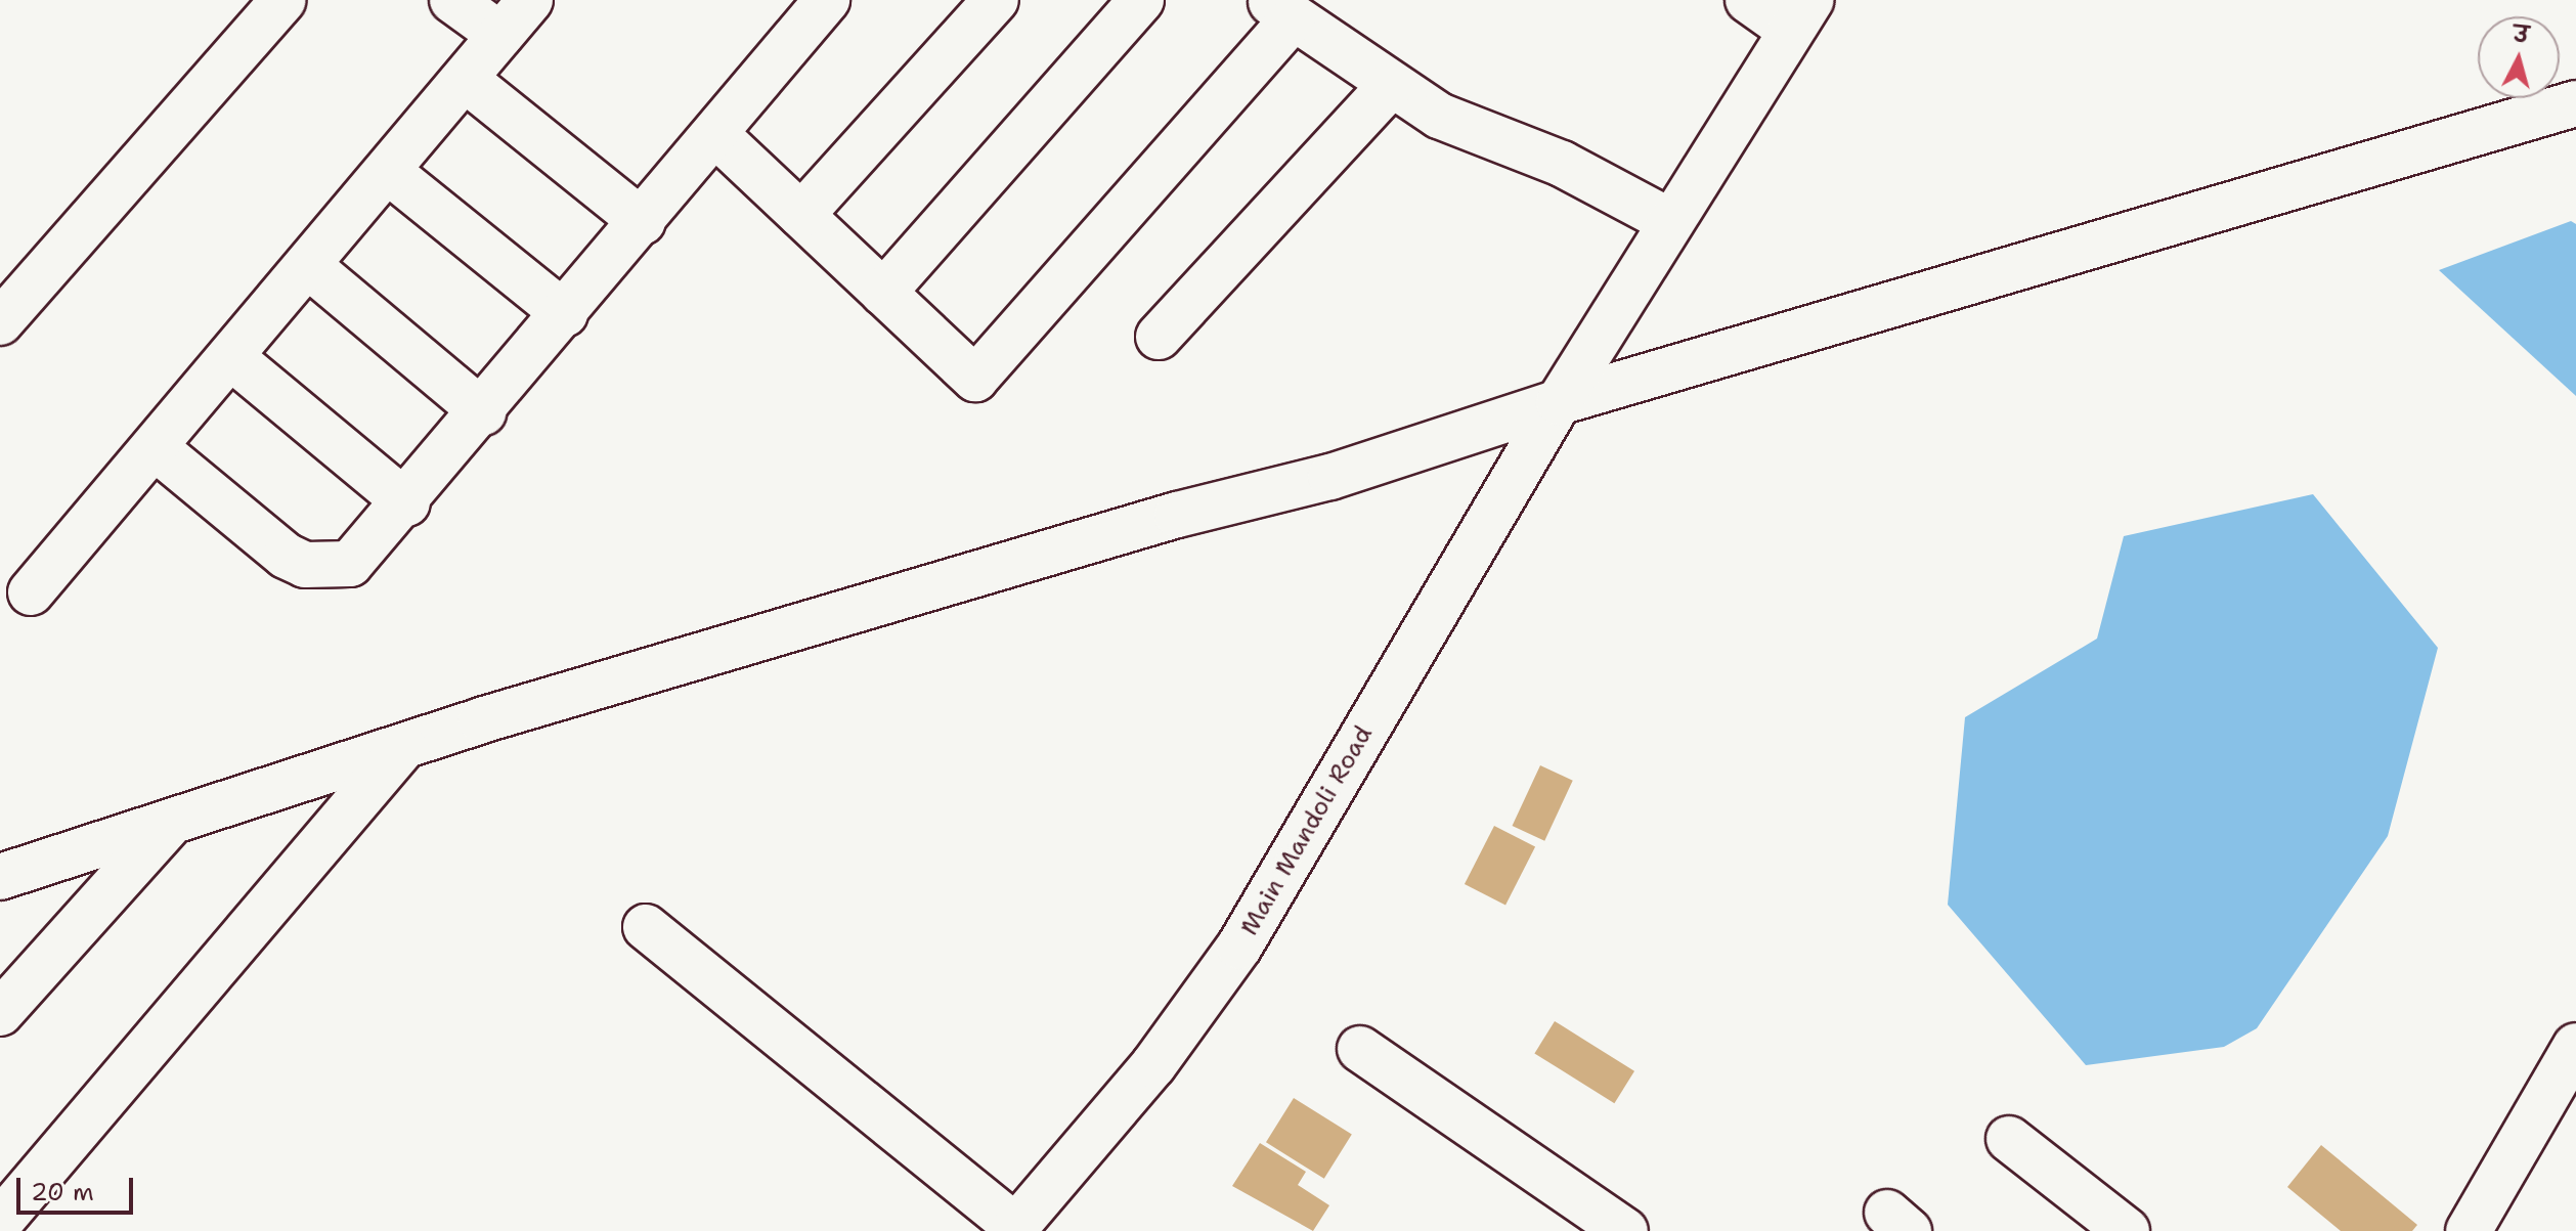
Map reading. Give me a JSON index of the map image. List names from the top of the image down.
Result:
{
  "streets": {
    "street": ["Main Mandoli Road"]
  },
  "scale_bar": "20 m",
  "north": "top"
}
